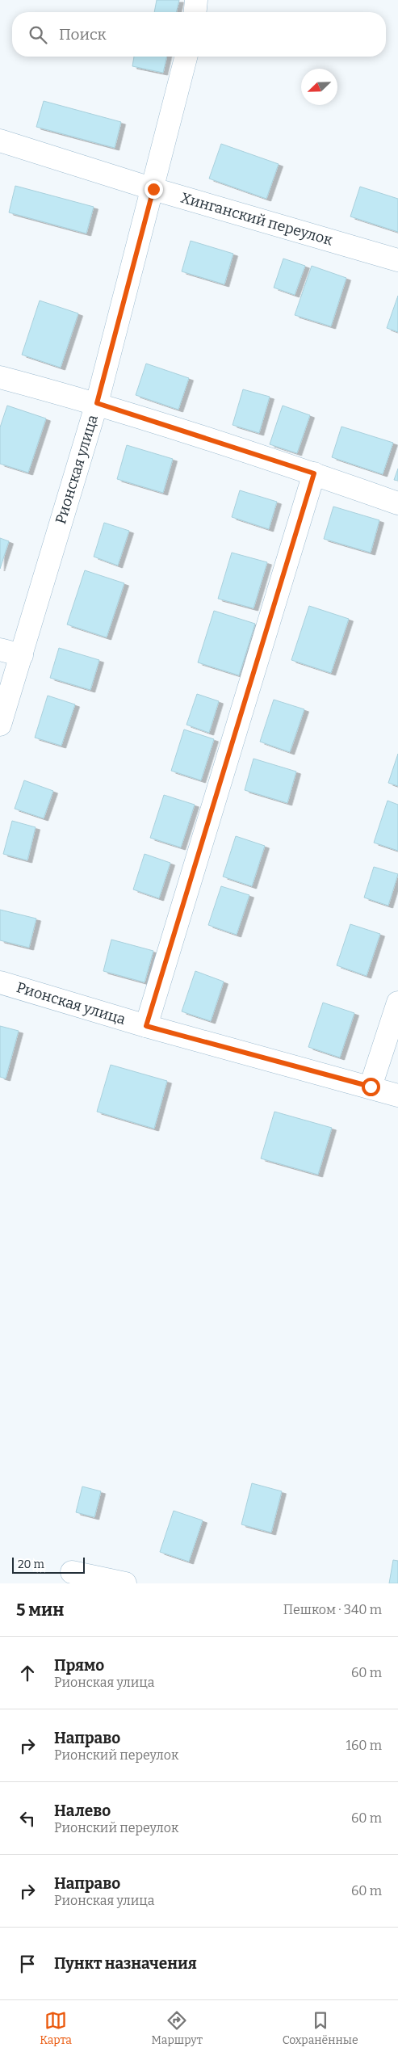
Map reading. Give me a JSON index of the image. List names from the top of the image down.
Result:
{
  "streets": {
    "street": ["Хинганский переулок", "Рионская улица"]
  },
  "crossings": [
    ["Хинганский переулок", "Рионская улица"]
  ],
  "scale_bar": "20 m",
  "north": "bottom left",
  "page": {
    "search": "Поиск",
    "scale": "20 m",
    "heading": ["5 мин", "Пешком · 340 m"],
    "list": [
      ["Прямо", "Рионская улица", "60 m"],
      ["Направо", "Рионский переулок", "160 m"],
      ["Налево", "Рионский переулок", "60 m"],
      ["Направо", "Рионская улица", "60 m"],
      "Пункт назначения"
    ],
    "nav": ["Карта", "Маршрут", "Сохранённые"]
  }
}
